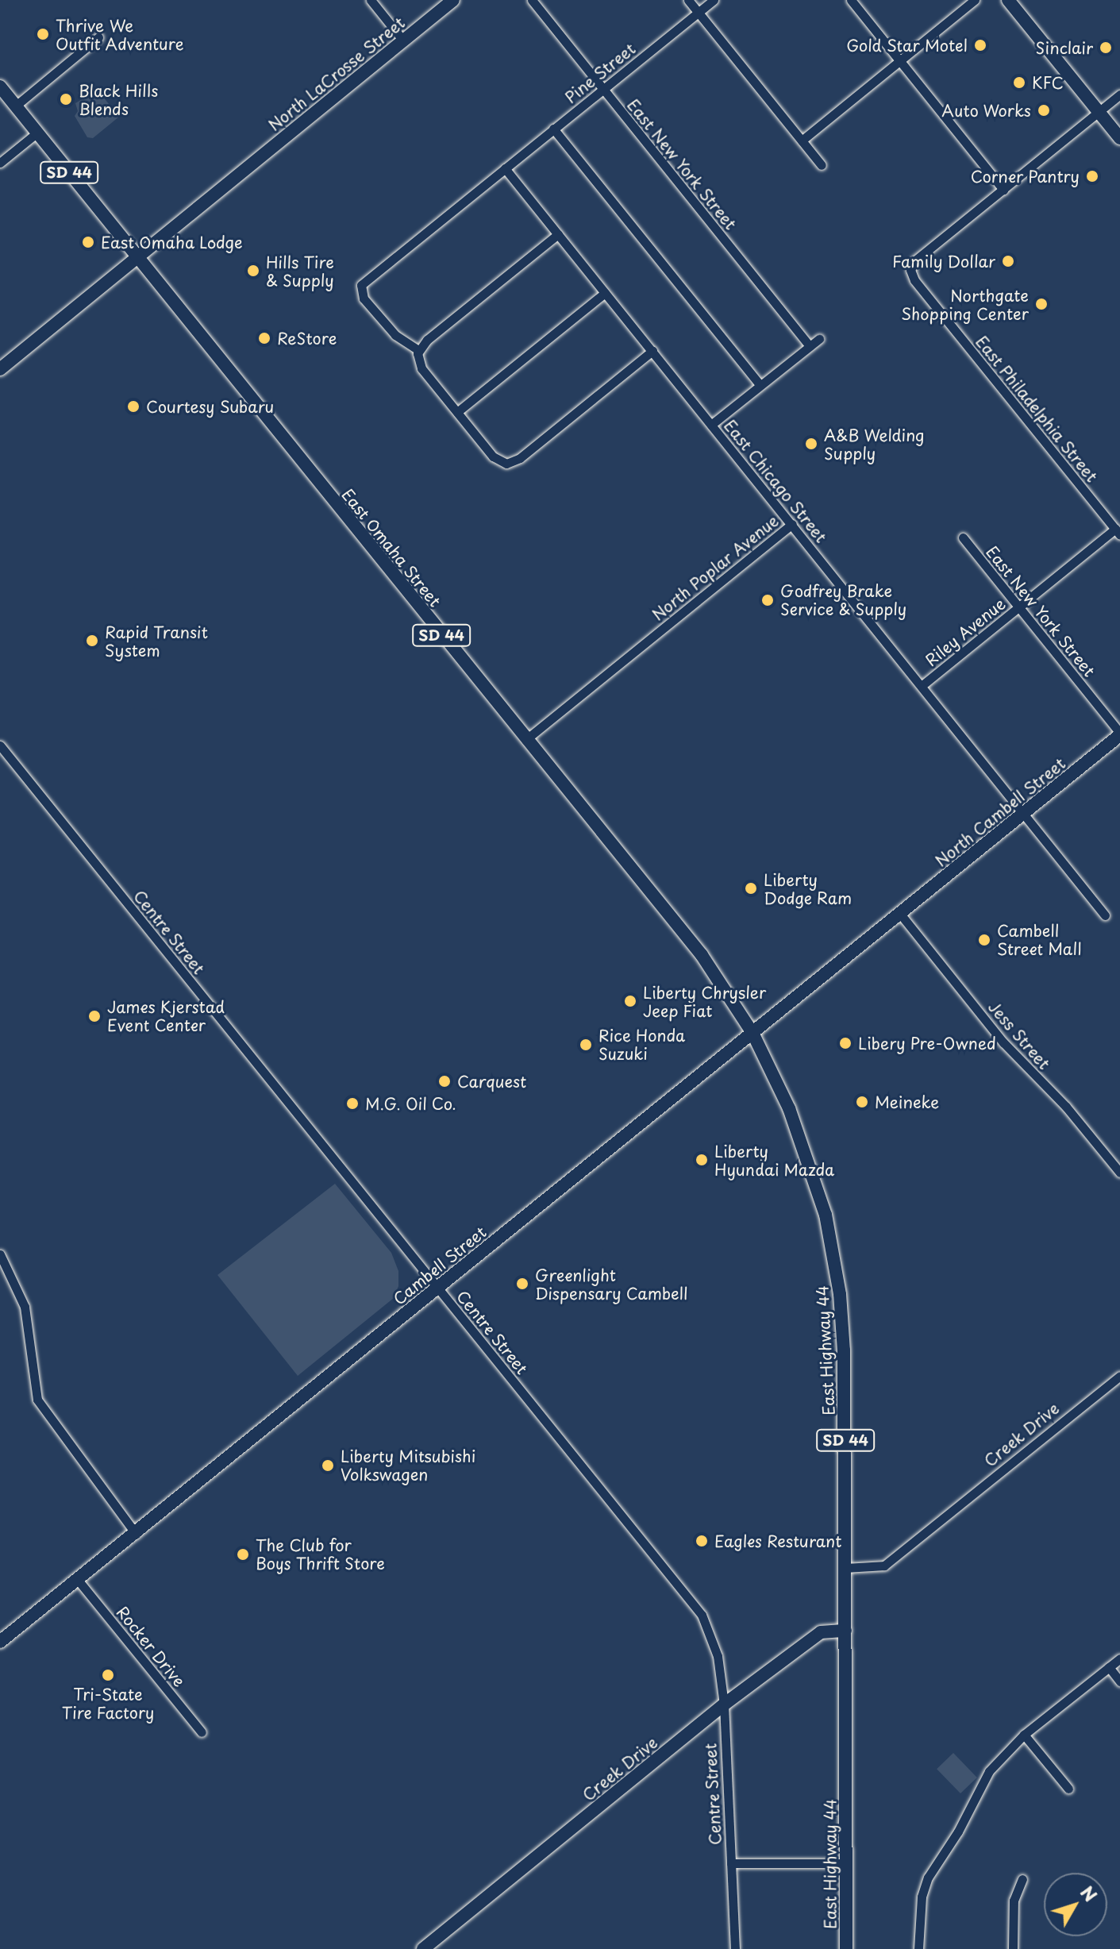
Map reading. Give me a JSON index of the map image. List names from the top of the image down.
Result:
{
  "streets": {
    "main road": [
      "North LaCrosse Street",
      "SD 44",
      "East Omaha Street",
      "North Cambell Street",
      "Cambell Street",
      "East Highway 44",
      "Creek Drive"
    ],
    "street": [
      "Pine Street",
      "East New York Street",
      "East Philadelphia Street",
      "East Chicago Street",
      "North Poplar Avenue",
      "Riley Avenue",
      "Centre Street",
      "Jess Street",
      "Rocker Drive"
    ]
  },
  "crossings": [
    ["Pine Street", "East New York Street"],
    ["Pine Street", "East Chicago Street"],
    ["North LaCrosse Street", "East Omaha Street"],
    ["East New York Street", "Riley Avenue"],
    ["East New York Street", "North Cambell Street"],
    ["East Philadelphia Street", "Riley Avenue"],
    ["East Chicago Street", "North Poplar Avenue"],
    ["East Chicago Street", "Riley Avenue"],
    ["East Chicago Street", "North Cambell Street"],
    ["East Omaha Street", "North Poplar Avenue"],
    ["East Omaha Street", "Cambell Street"],
    ["East Omaha Street", "East Highway 44"],
    ["North Cambell Street", "Jess Street"],
    ["North Cambell Street", "Cambell Street"],
    ["Centre Street", "Cambell Street"],
    ["Centre Street", "Creek Drive"],
    ["Jess Street", "Cambell Street"],
    ["Cambell Street", "East Highway 44"],
    ["Cambell Street", "Rocker Drive"],
    ["East Highway 44", "Creek Drive"]
  ],
  "places": [
    "Thrive We Outfit Adventure",
    "Gold Star Motel",
    "Sinclair",
    "KFC",
    "Black Hills Blends",
    "Auto Works",
    "Corner Pantry",
    "East Omaha Lodge",
    "Family Dollar",
    "Hills Tire & Supply",
    "Northgate Shopping Center",
    "ReStore",
    "Courtesy Subaru",
    "A&B Welding Supply",
    "Godfrey Brake Service & Supply",
    "Rapid Transit System",
    "Liberty Dodge Ram",
    "Cambell Street Mall",
    "Liberty Chrysler Jeep Fiat",
    "James Kjerstad Event Center",
    "Libery Pre-Owned",
    "Rice Honda Suzuki",
    "Carquest",
    "Meineke",
    "M.G. Oil Co.",
    "Liberty Hyundai Mazda",
    "Greenlight Dispensary Cambell",
    "Liberty Mitsubishi Volkswagen",
    "Eagles Resturant",
    "The Club for Boys Thrift Store",
    "Tri-State Tire Factory"
  ],
  "north": "top right"
}
